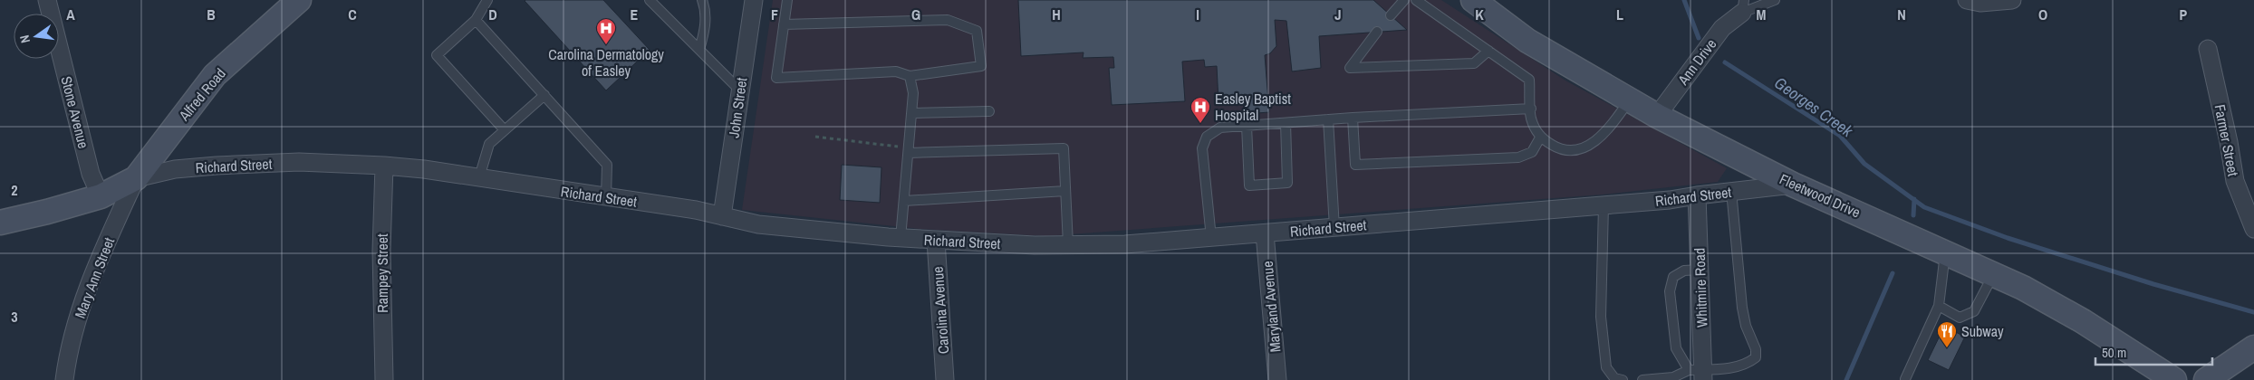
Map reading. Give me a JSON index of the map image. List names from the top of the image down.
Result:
{
  "streets": {
    "street": [
      "Ann Drive",
      "Alfred Road",
      "John Street",
      "Stone Avenue",
      "Farmer Street",
      "Richard Street",
      "Fleetwood Drive",
      "Rampey Street",
      "Mary Ann Street",
      "Whitmire Road",
      "Maryland Avenue",
      "Carolina Avenue"
    ]
  },
  "crossings": [
    ["Ann Drive", "Fleetwood Drive"],
    ["Alfred Road", "Richard Street"],
    ["Alfred Road", "Mary Ann Street"],
    ["John Street", "Richard Street"],
    ["Richard Street", "Fleetwood Drive"],
    ["Richard Street", "Rampey Street"],
    ["Richard Street", "Mary Ann Street"],
    ["Richard Street", "Whitmire Road"],
    ["Richard Street", "Maryland Avenue"],
    ["Richard Street", "Carolina Avenue"]
  ],
  "water": ["Georges Creek"],
  "places": {
    "hospital": ["Carolina Dermatology of Easley", "Easley Baptist Hospital"],
    "restaurant": ["Subway"]
  },
  "scale_bar": "50 m",
  "north": "left",
  "grid": {
    "columns": [
      "A",
      "B",
      "C",
      "D",
      "E",
      "F",
      "G",
      "H",
      "I",
      "J",
      "K",
      "L",
      "M",
      "N",
      "O",
      "P"
    ],
    "rows": ["2", "3"]
  }
}
